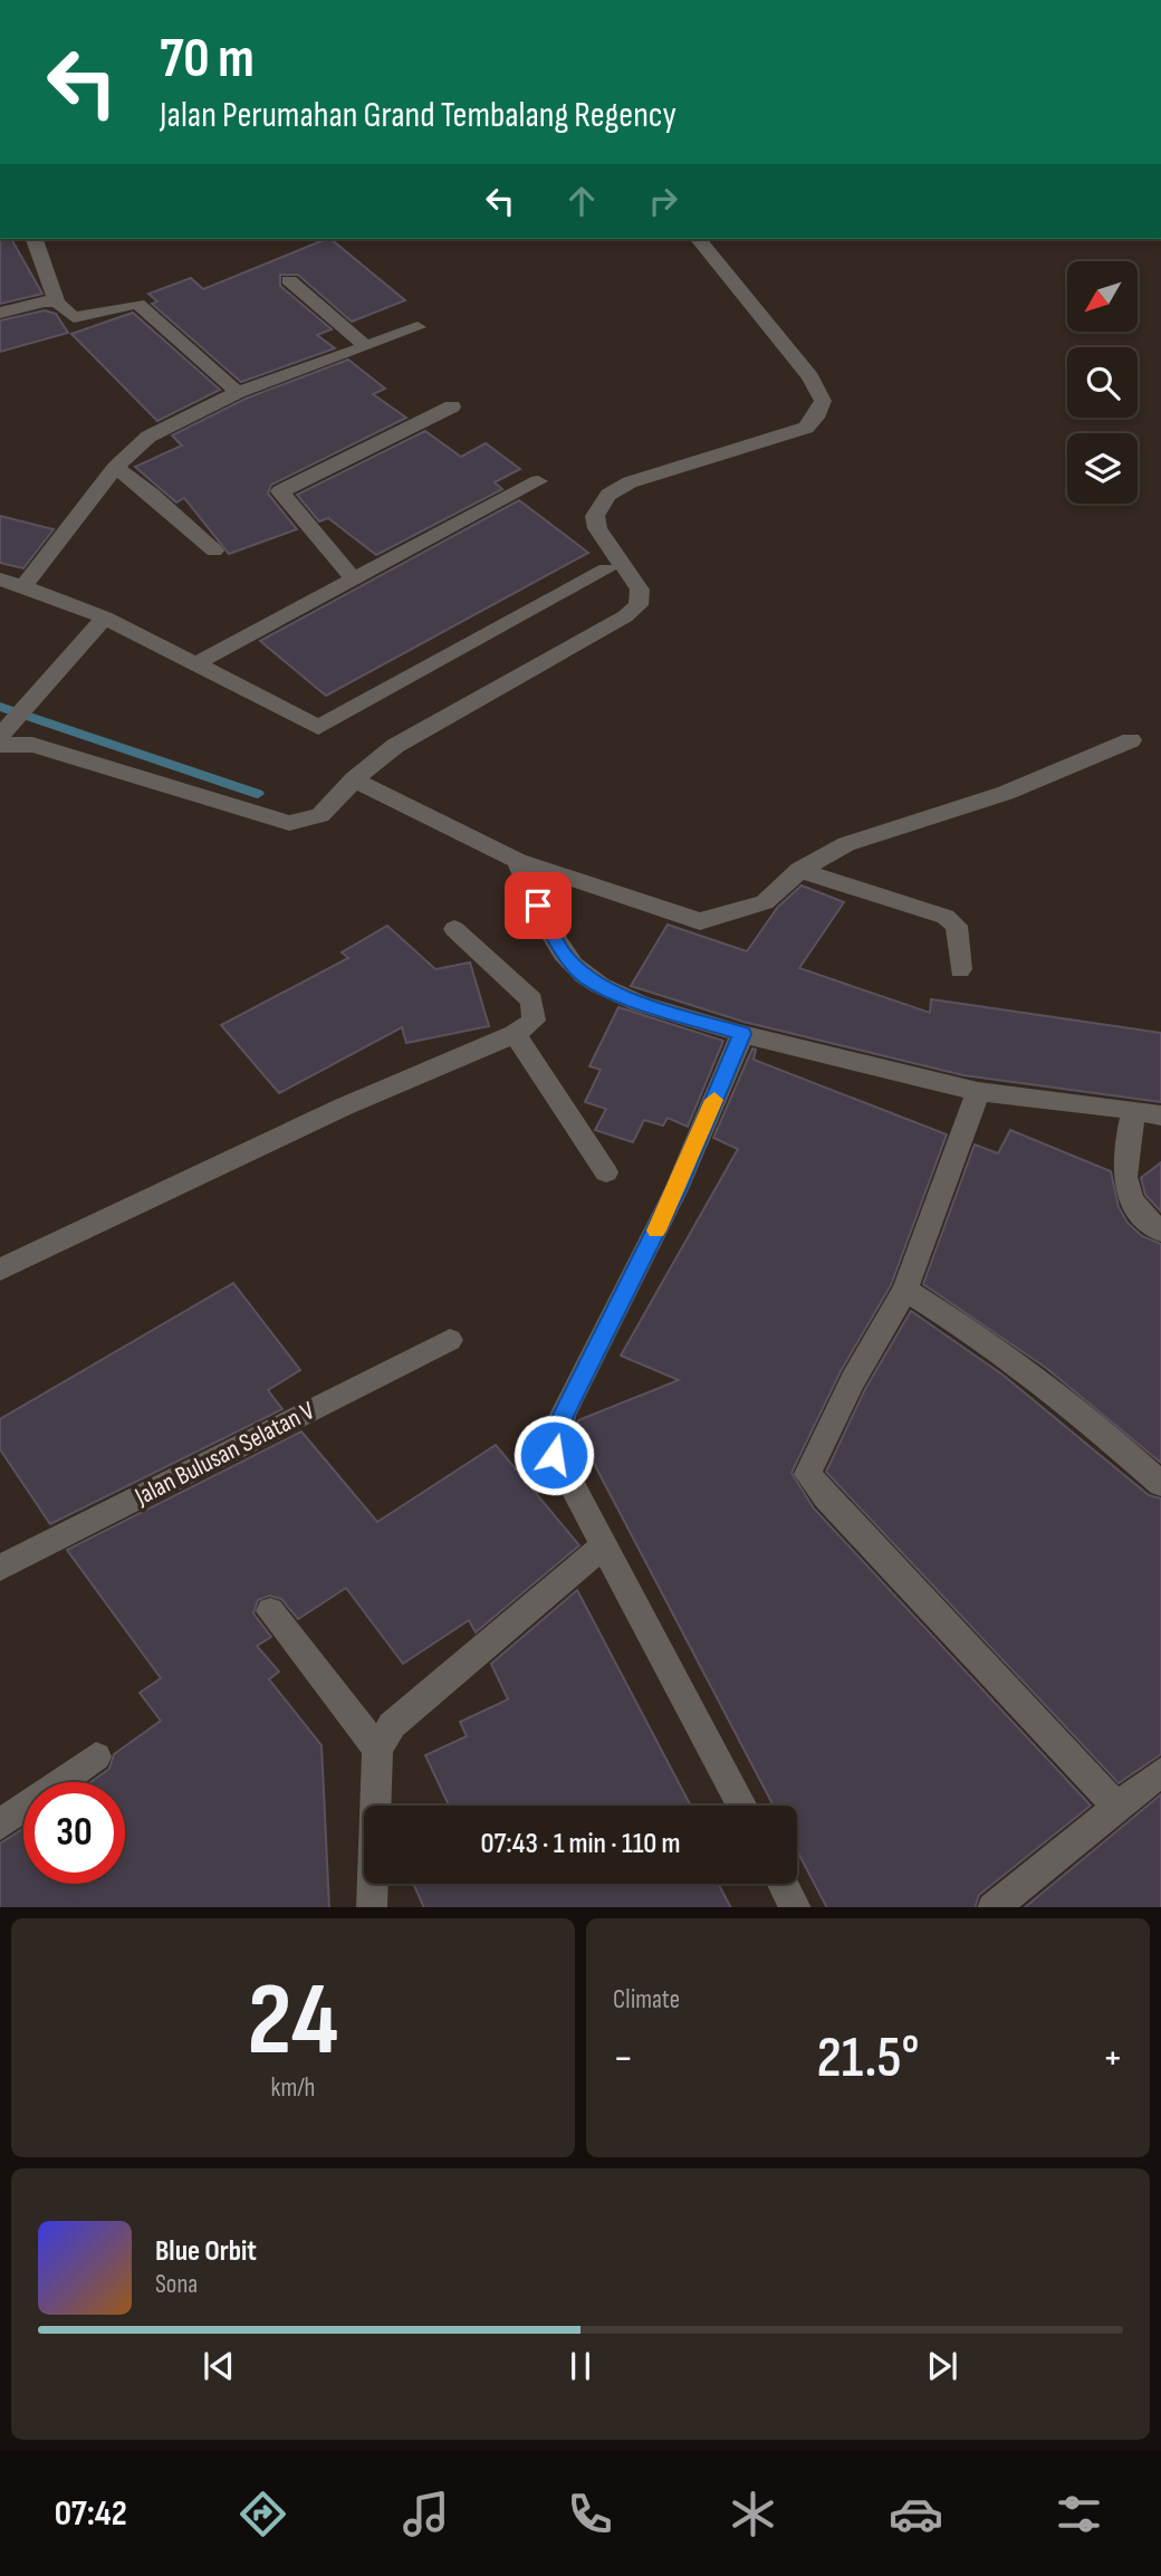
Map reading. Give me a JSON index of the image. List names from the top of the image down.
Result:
{
  "streets": {
    "street": ["Jalan Bulusan Selatan V"]
  },
  "north": "bottom left",
  "page": {
    "turn": ["70 m", "Jalan Perumahan Grand Tembalang Regency"],
    "limit": "30",
    "trip": "07:43 · 1 min · 110 m",
    "tile": [
      ["24", "km/h"],
      "Climate"
    ],
    "heat": ["−", "21.5°", "+"],
    "song": ["Blue Orbit", "Sona"],
    "tabs": "07:42"
  }
}
